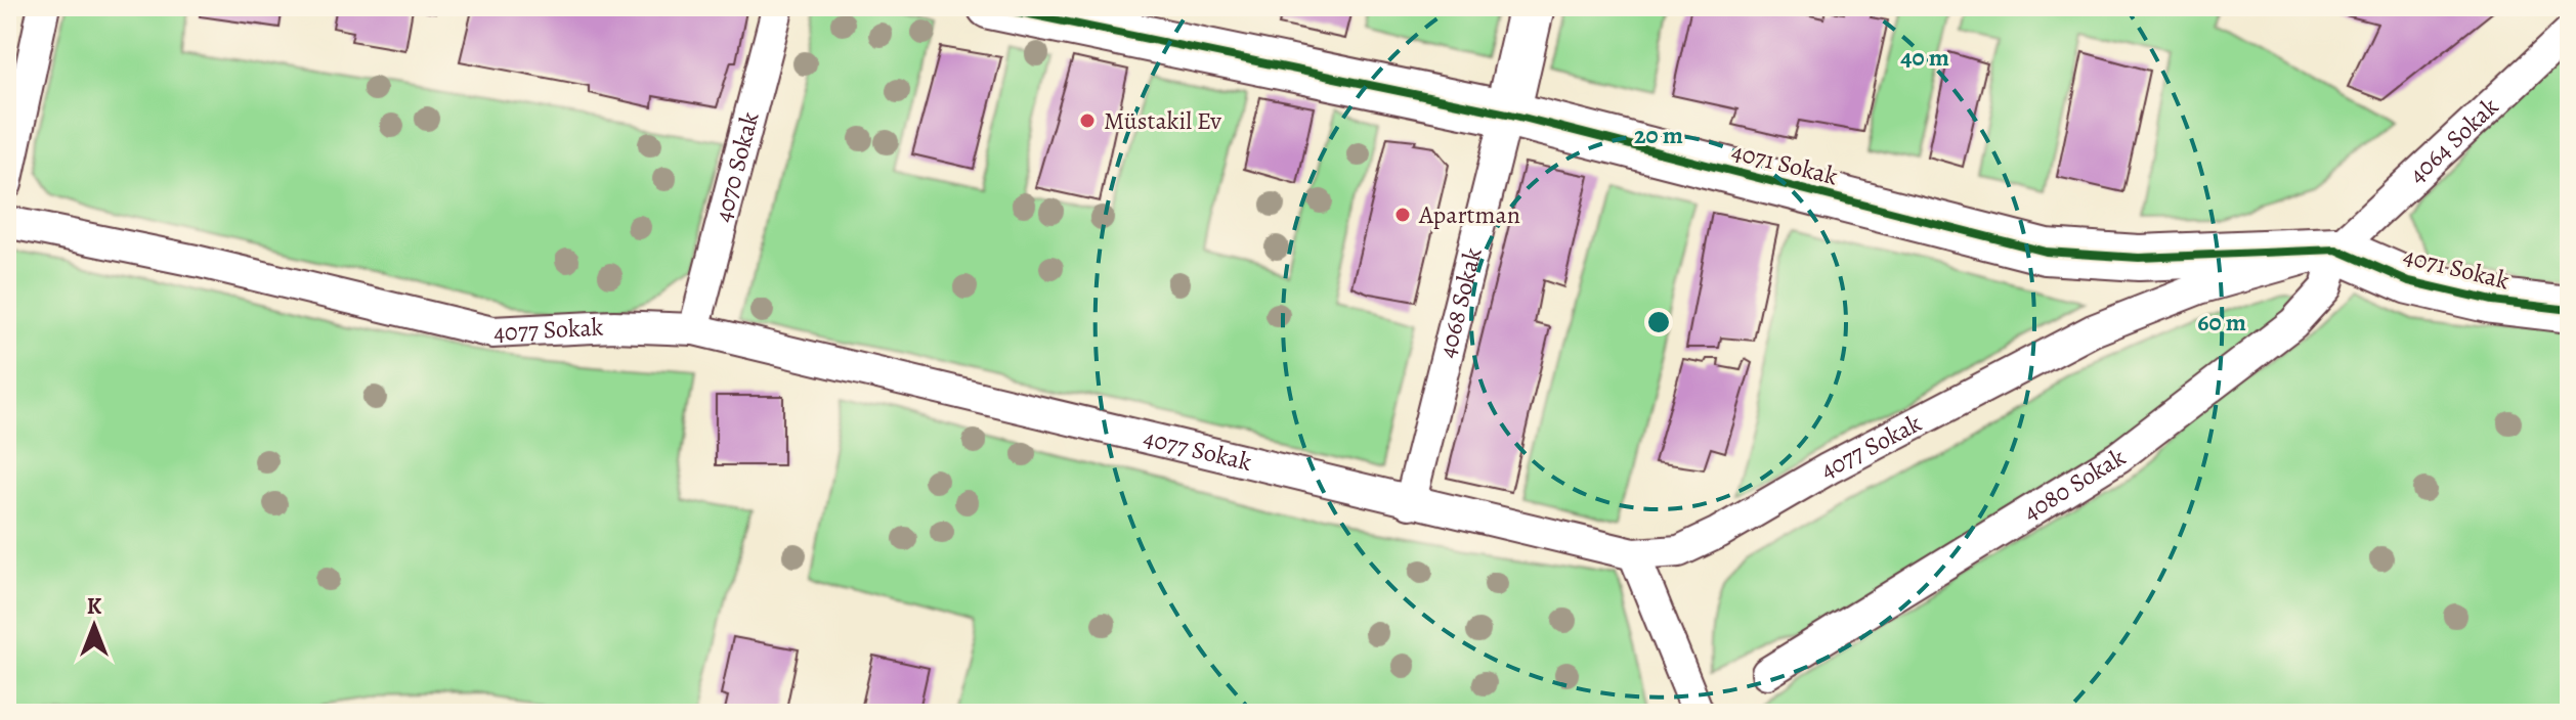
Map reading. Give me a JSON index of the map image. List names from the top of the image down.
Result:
{
  "streets": {
    "street": ["4071 Sokak", "4068 Sokak"],
    "lane": [
      "4064 Sokak",
      "4070 Sokak",
      "4077 Sokak",
      "4080 Sokak"
    ]
  },
  "crossings": [
    ["4064 Sokak", "4071 Sokak"],
    ["4064 Sokak", "4077 Sokak"],
    ["4064 Sokak", "4080 Sokak"],
    ["4071 Sokak", "4068 Sokak"],
    ["4071 Sokak", "4077 Sokak"],
    ["4071 Sokak", "4080 Sokak"],
    ["4070 Sokak", "4077 Sokak"],
    ["4068 Sokak", "4077 Sokak"],
    ["4077 Sokak", "4080 Sokak"]
  ],
  "places": ["Müstakil Ev", "Apartman"],
  "north": "top",
  "rings": ["40 m", "20 m", "60 m"]
}
